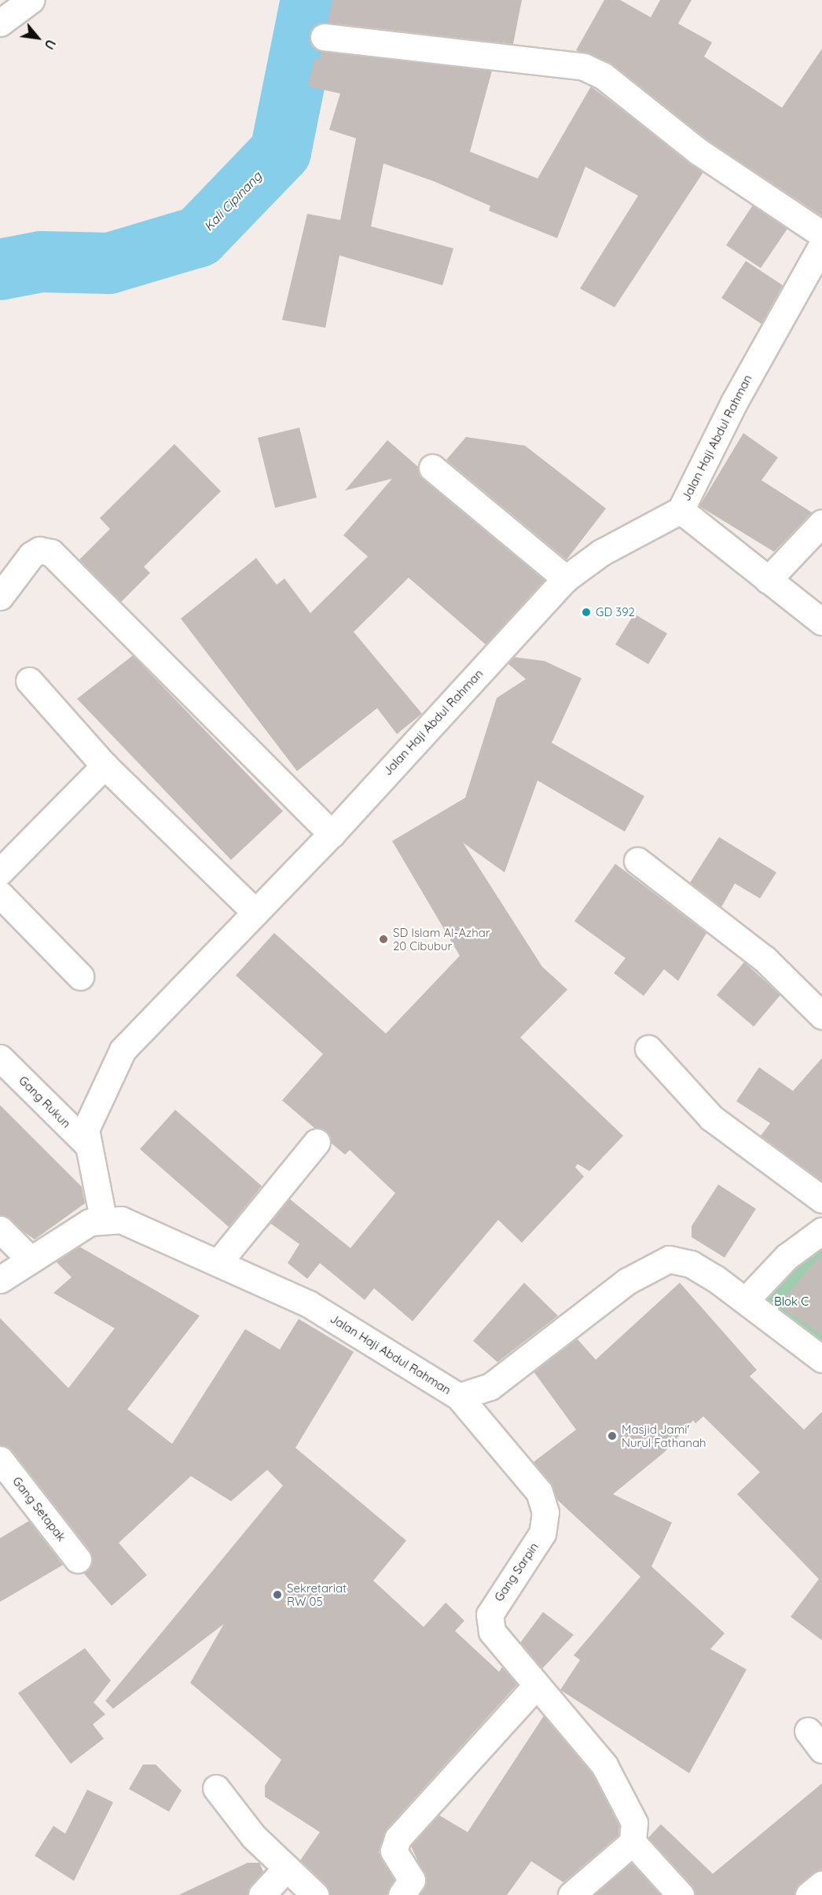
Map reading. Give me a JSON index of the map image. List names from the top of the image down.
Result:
{
  "streets": {
    "street": [
      "Jalan Haji Abdul Rahman",
      "Gang Rukun",
      "Gang Setapak",
      "Gang Sarpin"
    ]
  },
  "crossings": [
    ["Jalan Haji Abdul Rahman", "Gang Rukun"],
    ["Jalan Haji Abdul Rahman", "Gang Sarpin"]
  ],
  "water": ["Kali Cipinang"],
  "parks": ["Blok C"],
  "places": [
    "GD 392",
    "SD Islam Al-Azhar 20 Cibubur",
    "Masjid Jami' Nurul Fathanah",
    "Sekretariat RW 05"
  ],
  "north": "bottom right"
}
